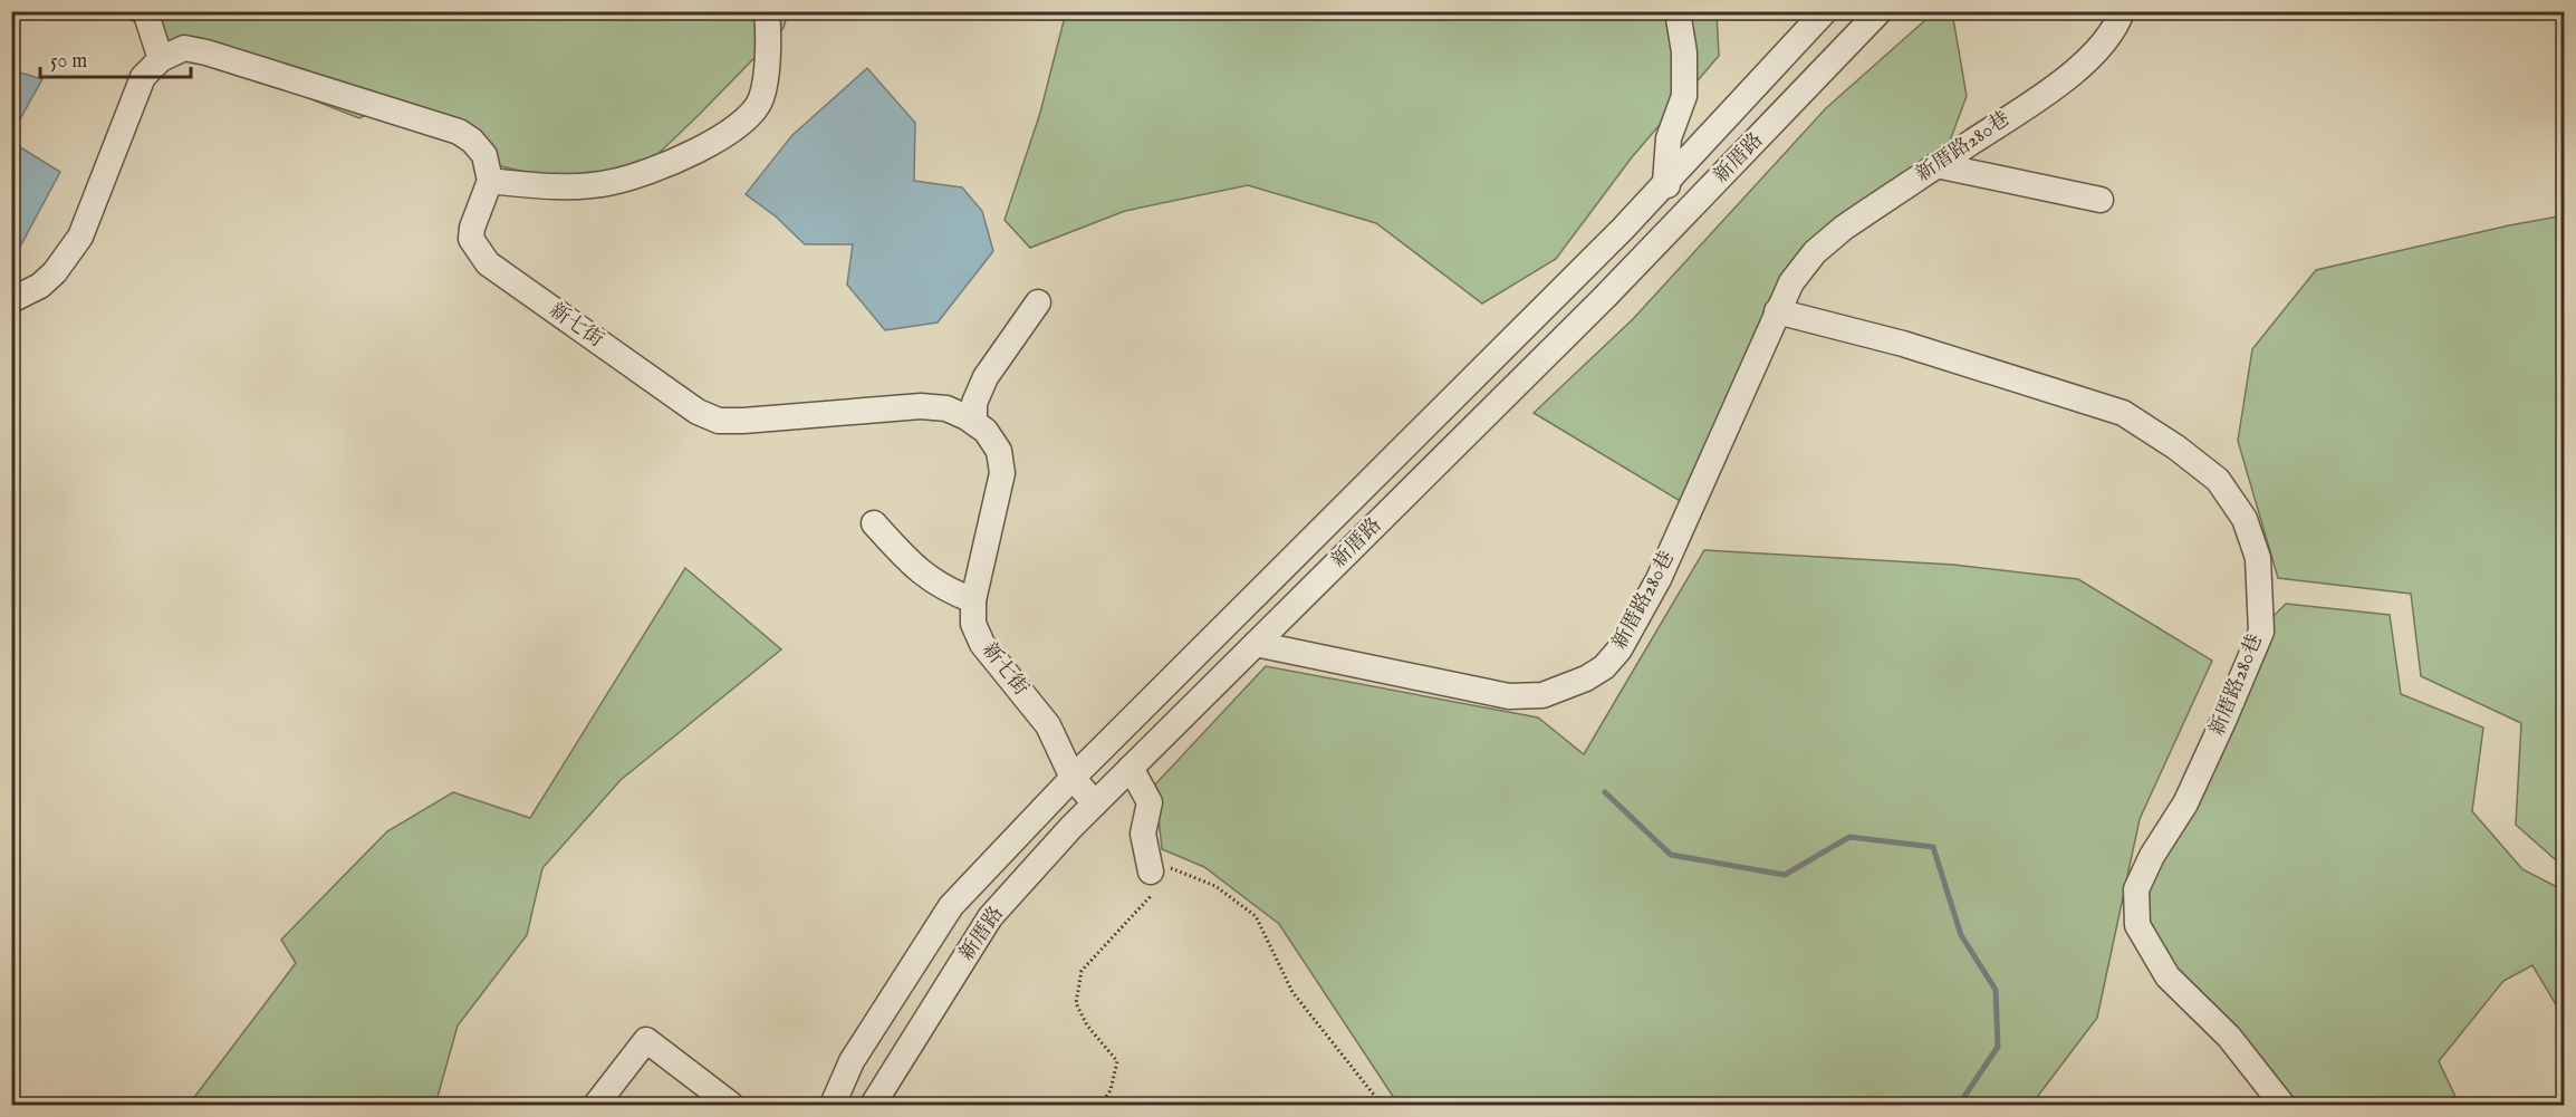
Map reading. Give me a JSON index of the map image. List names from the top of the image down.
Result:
{
  "streets": {
    "street": ["新厝路280巷", "新厝路", "新七街"]
  },
  "crossings": [
    ["新厝路280巷", "新厝路"],
    ["新厝路", "新七街"]
  ],
  "scale_bar": "50 m"
}
